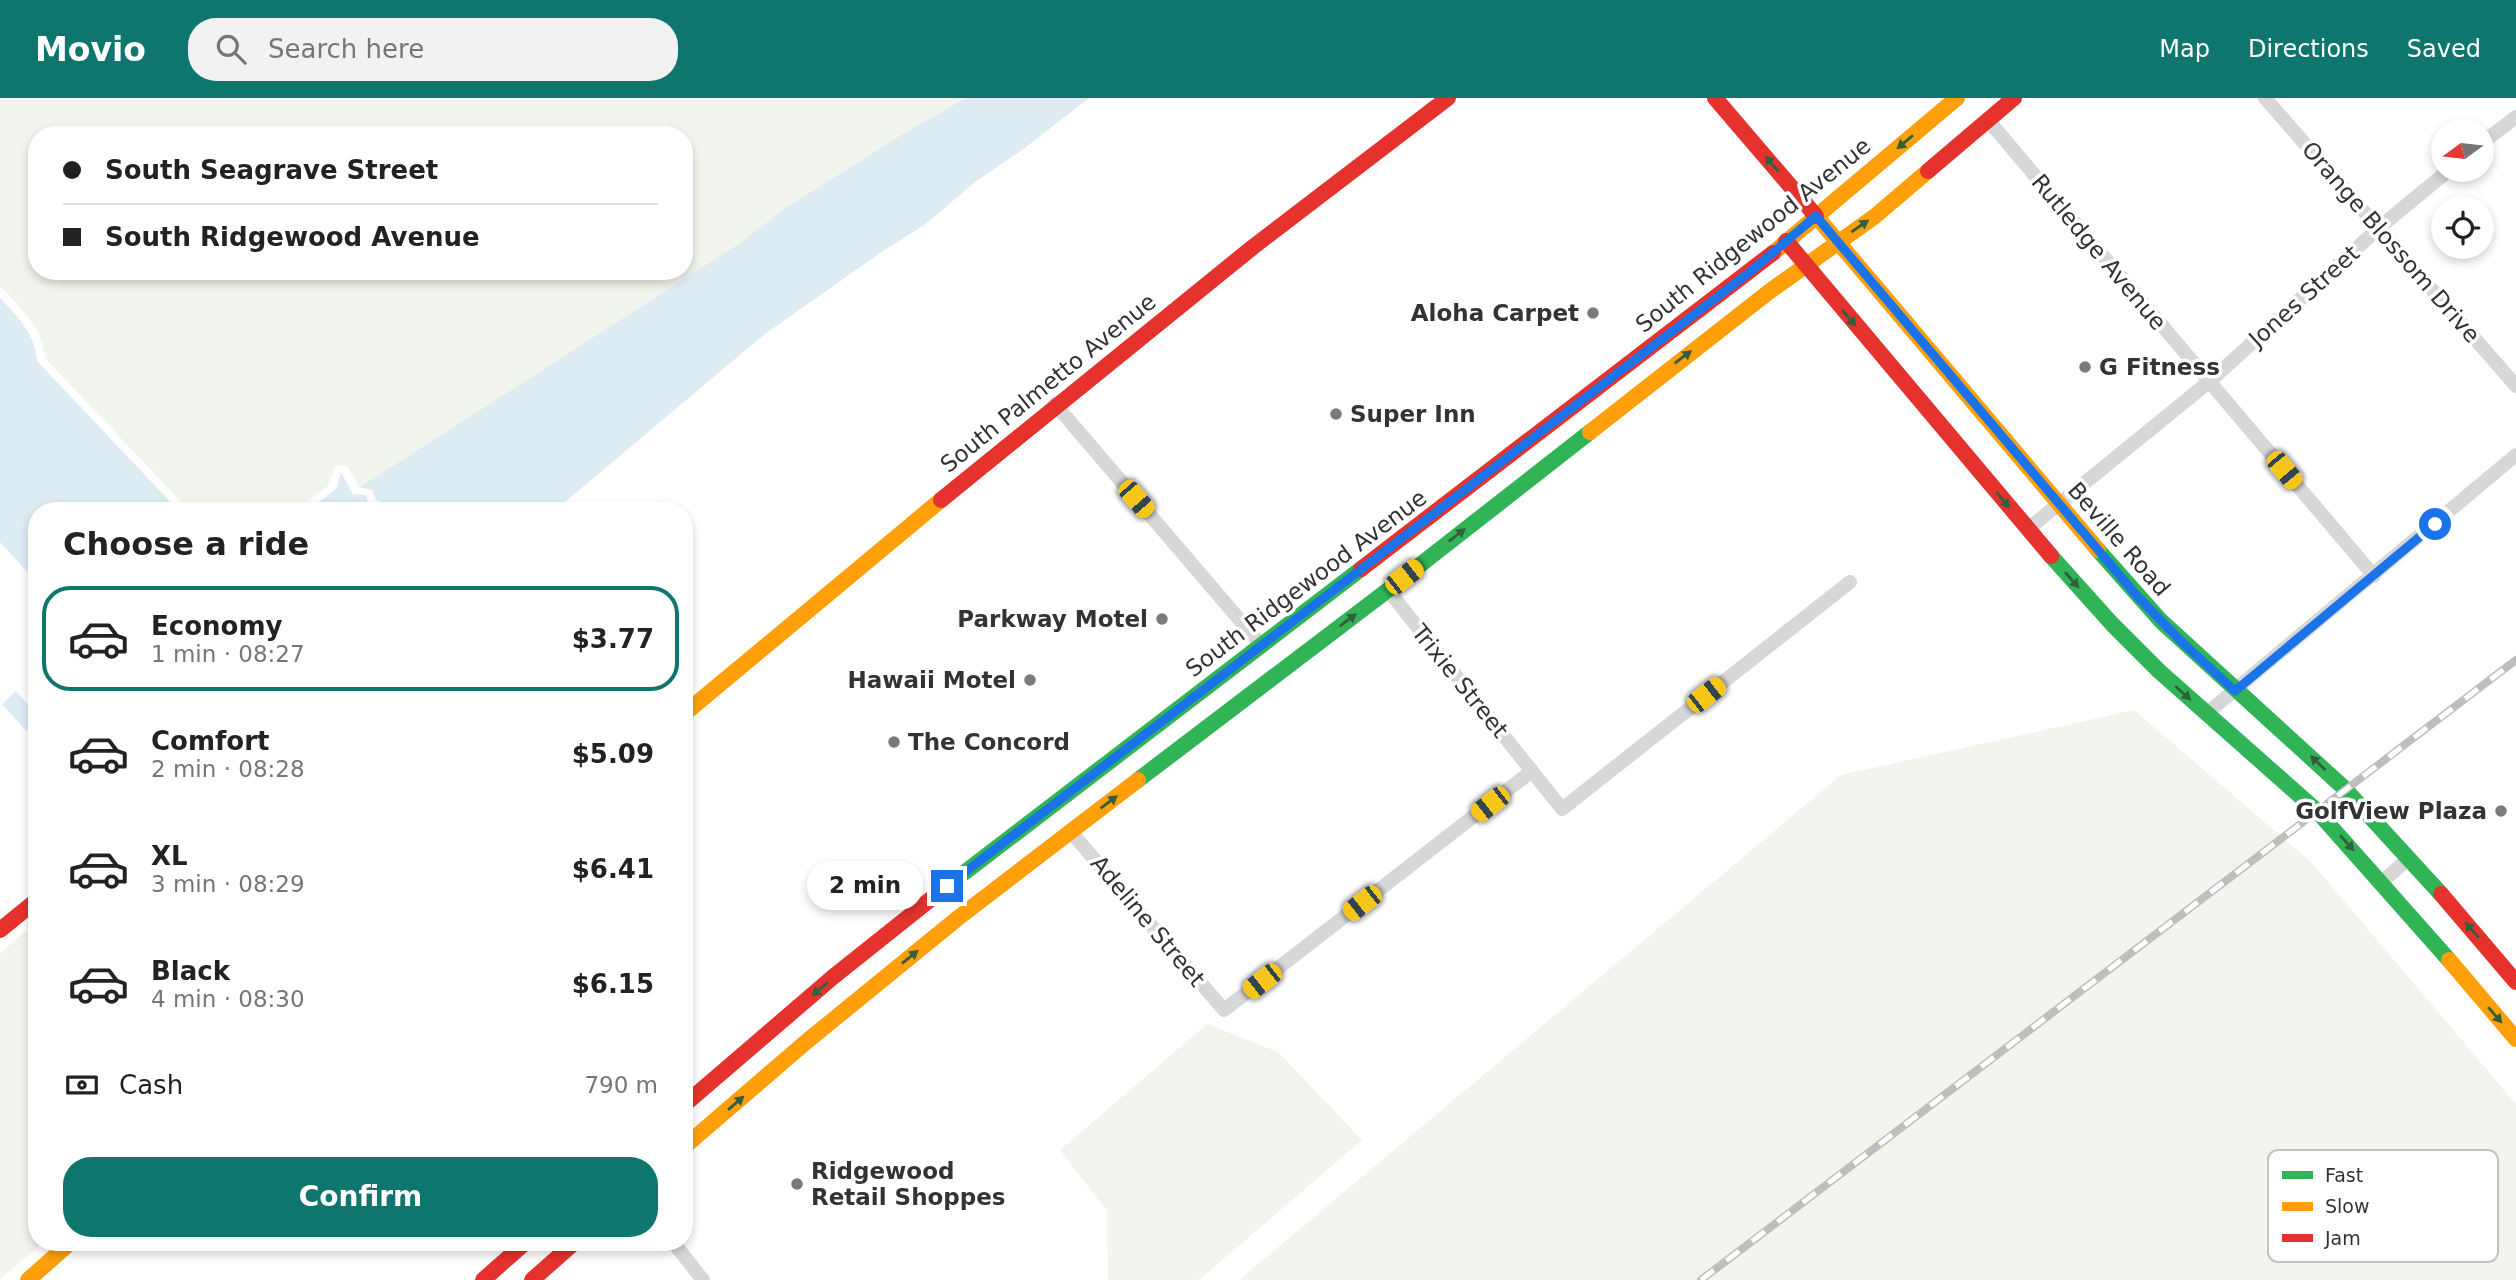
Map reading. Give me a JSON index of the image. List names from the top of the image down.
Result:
{
  "streets": {
    "main road": ["South Ridgewood Avenue", "South Palmetto Avenue", "Beville Road"],
    "street": [
      "Orange Blossom Drive",
      "Rutledge Avenue",
      "Jones Street",
      "Trixie Street",
      "Adeline Street"
    ]
  },
  "crossings": [
    ["South Ridgewood Avenue", "Beville Road"],
    ["Orange Blossom Drive", "Jones Street"],
    ["Rutledge Avenue", "Jones Street"],
    ["Jones Street", "Beville Road"],
    ["Trixie Street", "Adeline Street"]
  ],
  "places": [
    "Aloha Carpet",
    "G Fitness",
    "Super Inn",
    "Parkway Motel",
    "Hawaii Motel",
    "The Concord",
    "GolfView Plaza",
    "Ridgewood Retail Shoppes"
  ],
  "legend": ["Fast", "Slow", "Jam"],
  "north": "left",
  "page": {
    "header": "Movio",
    "search": "Search here",
    "nav": ["Map", "Directions", "Saved"],
    "banner": ["South Seagrave Street", "South Ridgewood Avenue"],
    "heading": "Choose a ride",
    "list": [
      {
        "name": "Economy",
        "note": "1 min · 08:27",
        "value": "$3.77"
      },
      {
        "name": "Comfort",
        "note": "2 min · 08:28",
        "value": "$5.09"
      },
      {
        "name": "XL",
        "note": "3 min · 08:29",
        "value": "$6.41"
      },
      {
        "name": "Black",
        "note": "4 min · 08:30",
        "value": "$6.15"
      }
    ],
    "bubble": "2 min",
    "pay": ["Cash", "790 m"],
    "buttons": "Confirm"
  }
}
